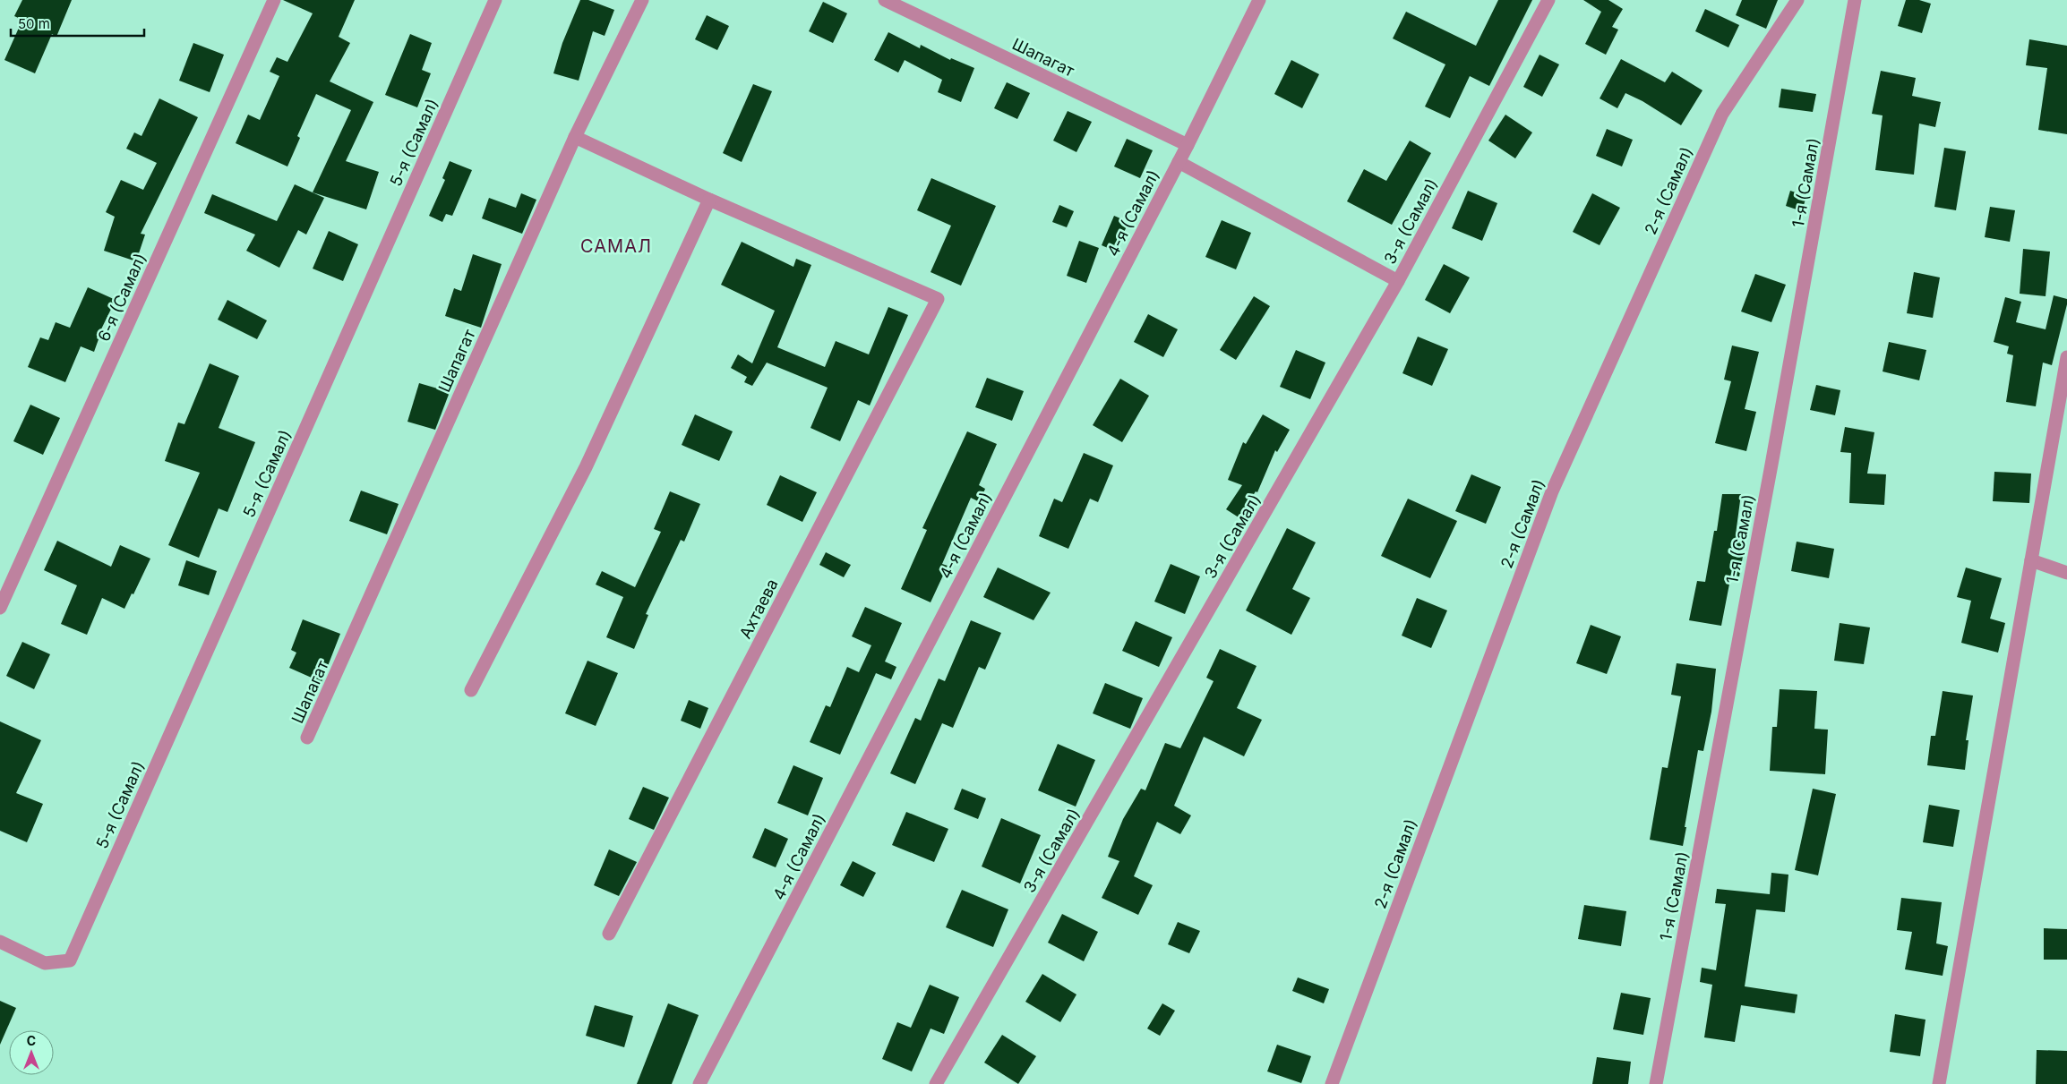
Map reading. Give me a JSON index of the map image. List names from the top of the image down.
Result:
{
  "streets": {
    "street": [
      "Шапагат",
      "5-я (Самал)",
      "1-я (Самал)",
      "2-я (Самал)",
      "4-я (Самал)",
      "3-я (Самал)",
      "6-я (Самал)",
      "Ахтаева"
    ]
  },
  "crossings": [
    ["Шапагат", "4-я (Самал)"]
  ],
  "districts": ["САМАЛ"],
  "scale_bar": "50 m",
  "north": "top"
}
